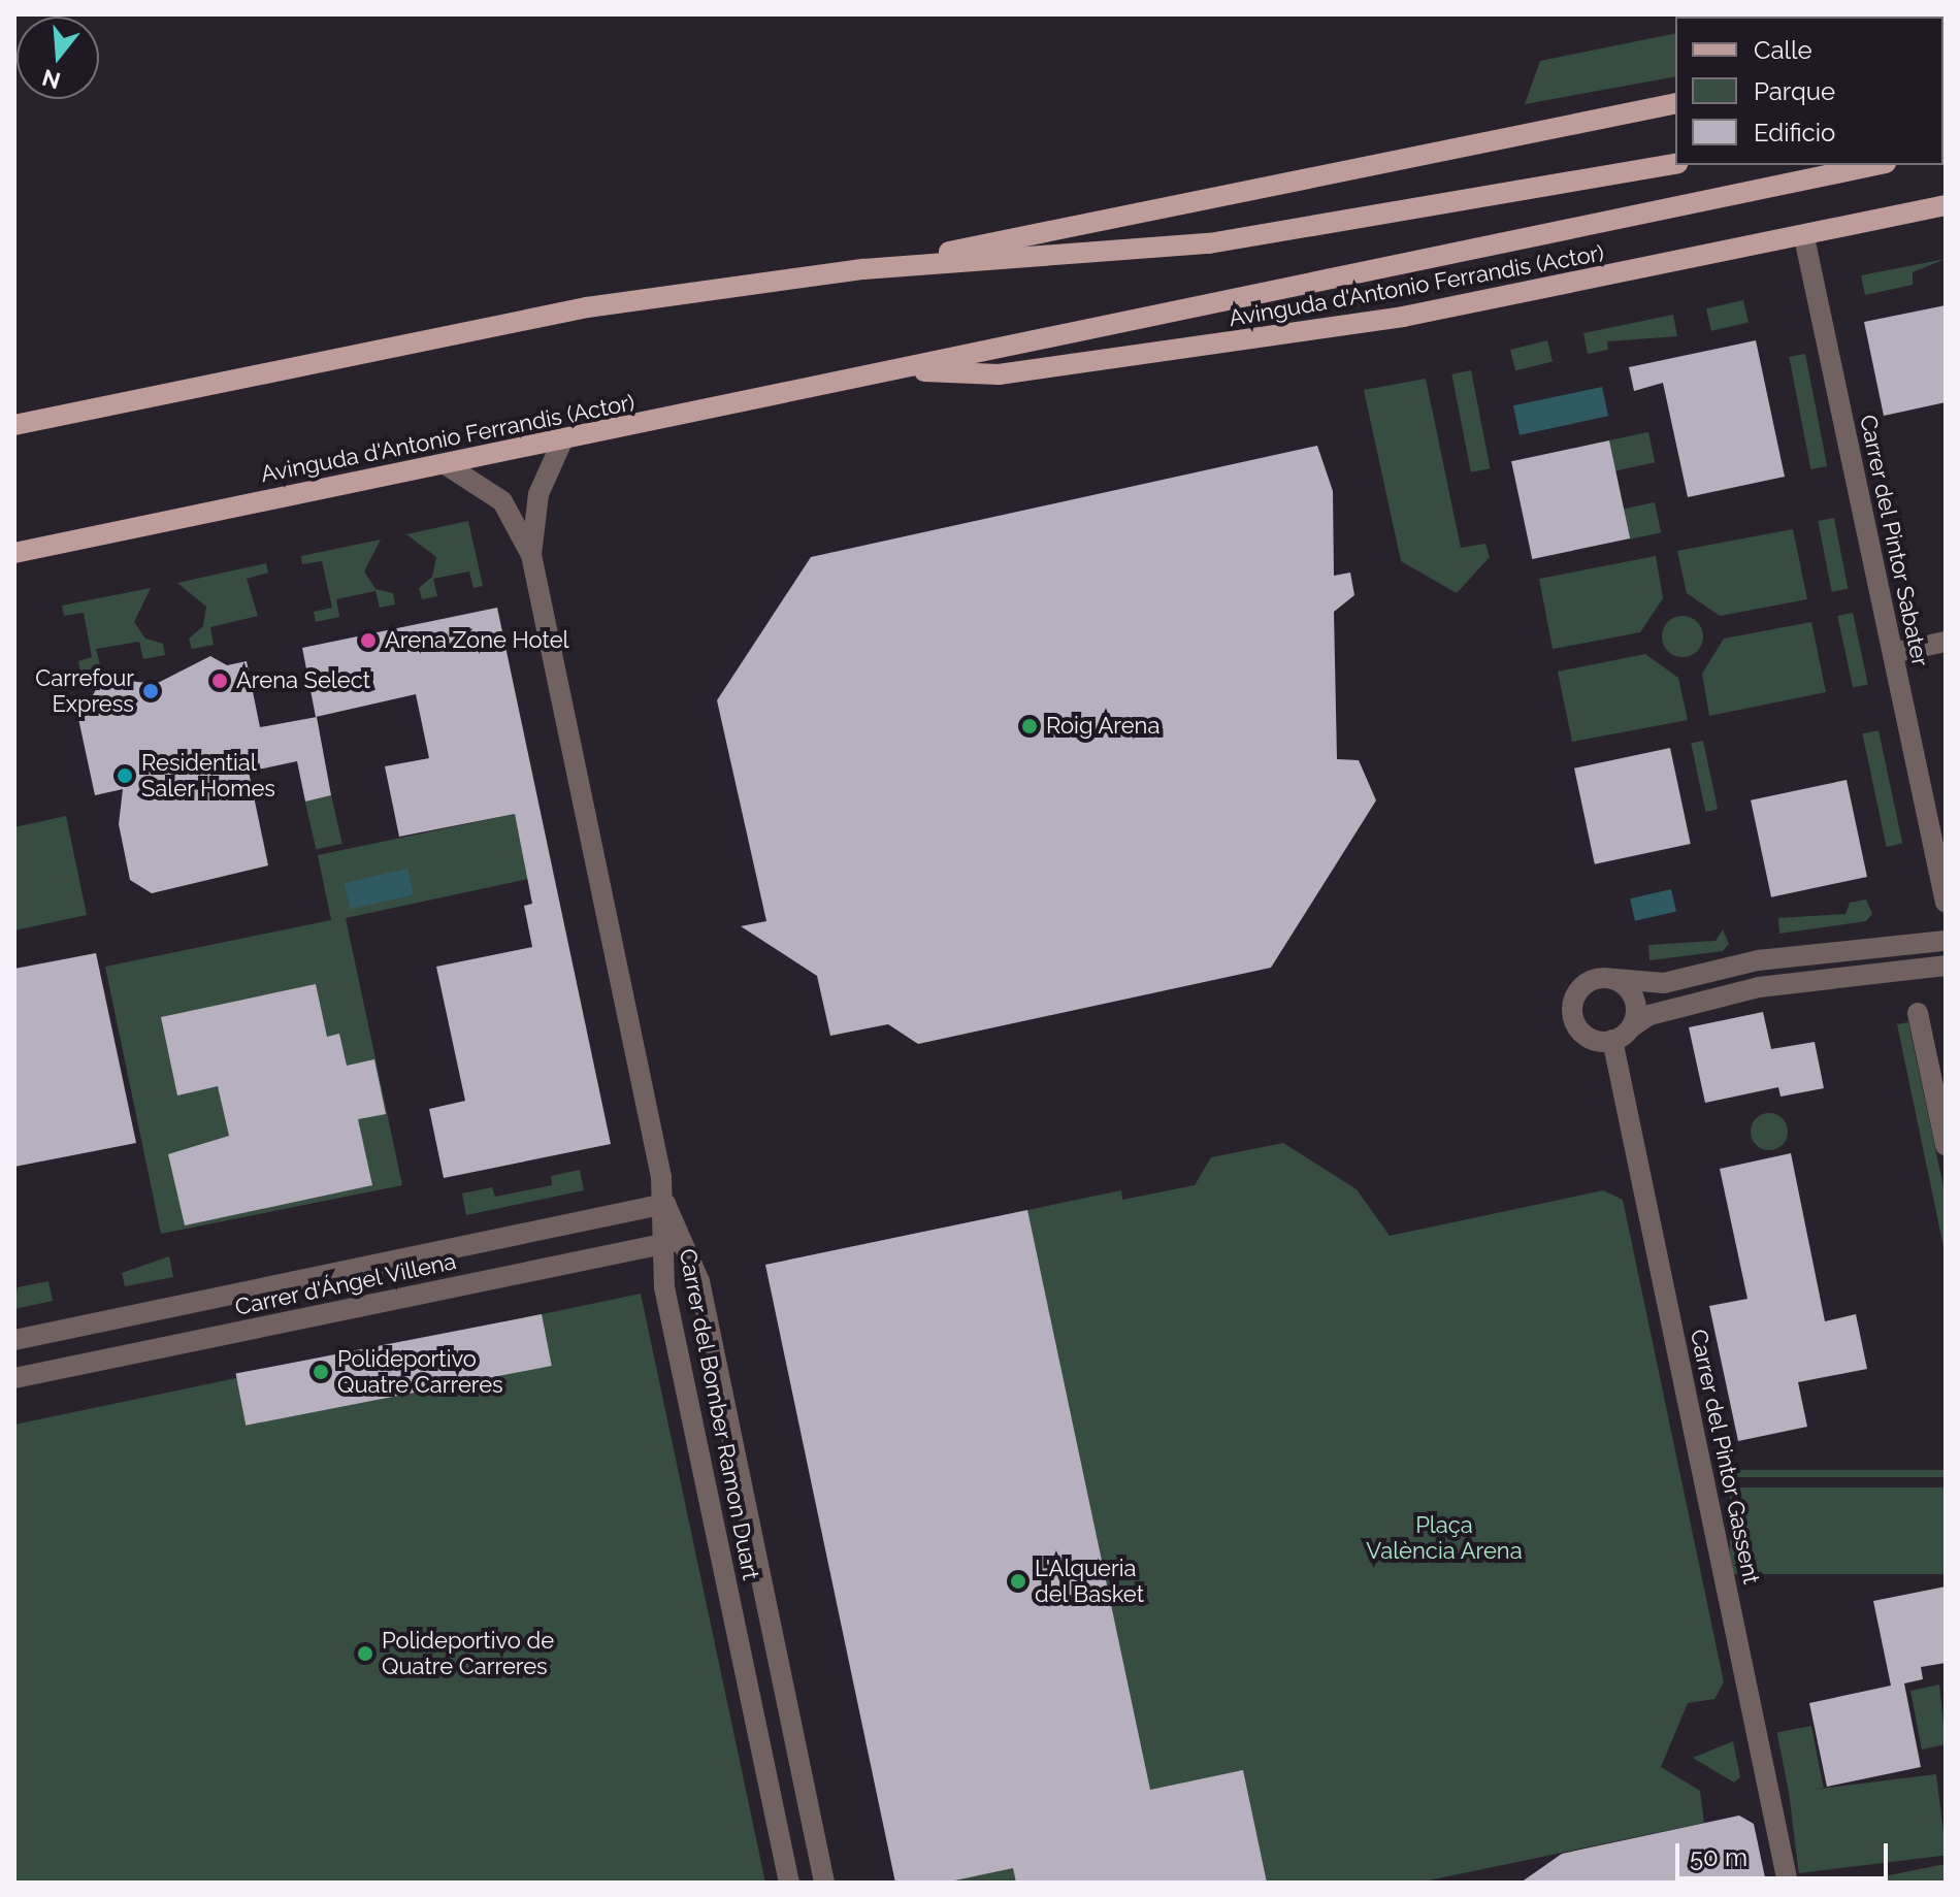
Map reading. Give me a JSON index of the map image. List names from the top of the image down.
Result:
{
  "streets": {
    "main road": ["Avinguda d'Antonio Ferrandis (Actor)"],
    "street": [
      "Carrer del Pintor Sabater",
      "Carrer d'Ángel Villena",
      "Carrer del Bomber Ramon Duart",
      "Carrer del Pintor Gassent"
    ]
  },
  "crossings": [
    ["Avinguda d'Antonio Ferrandis (Actor)", "Carrer del Pintor Sabater"],
    ["Carrer d'Ángel Villena", "Carrer del Bomber Ramon Duart"]
  ],
  "parks": ["Plaça València Arena"],
  "places": [
    "Arena Zone Hotel",
    "Arena Select",
    "Carrefour Express",
    "Roig Arena",
    "Residential Saler Homes",
    "Polideportivo Quatre Carreres",
    "L'Alqueria del Basket",
    "Polideportivo de Quatre Carreres"
  ],
  "legend": ["Calle", "Parque", "Edificio"],
  "scale_bar": "50 m",
  "north": "bottom"
}
